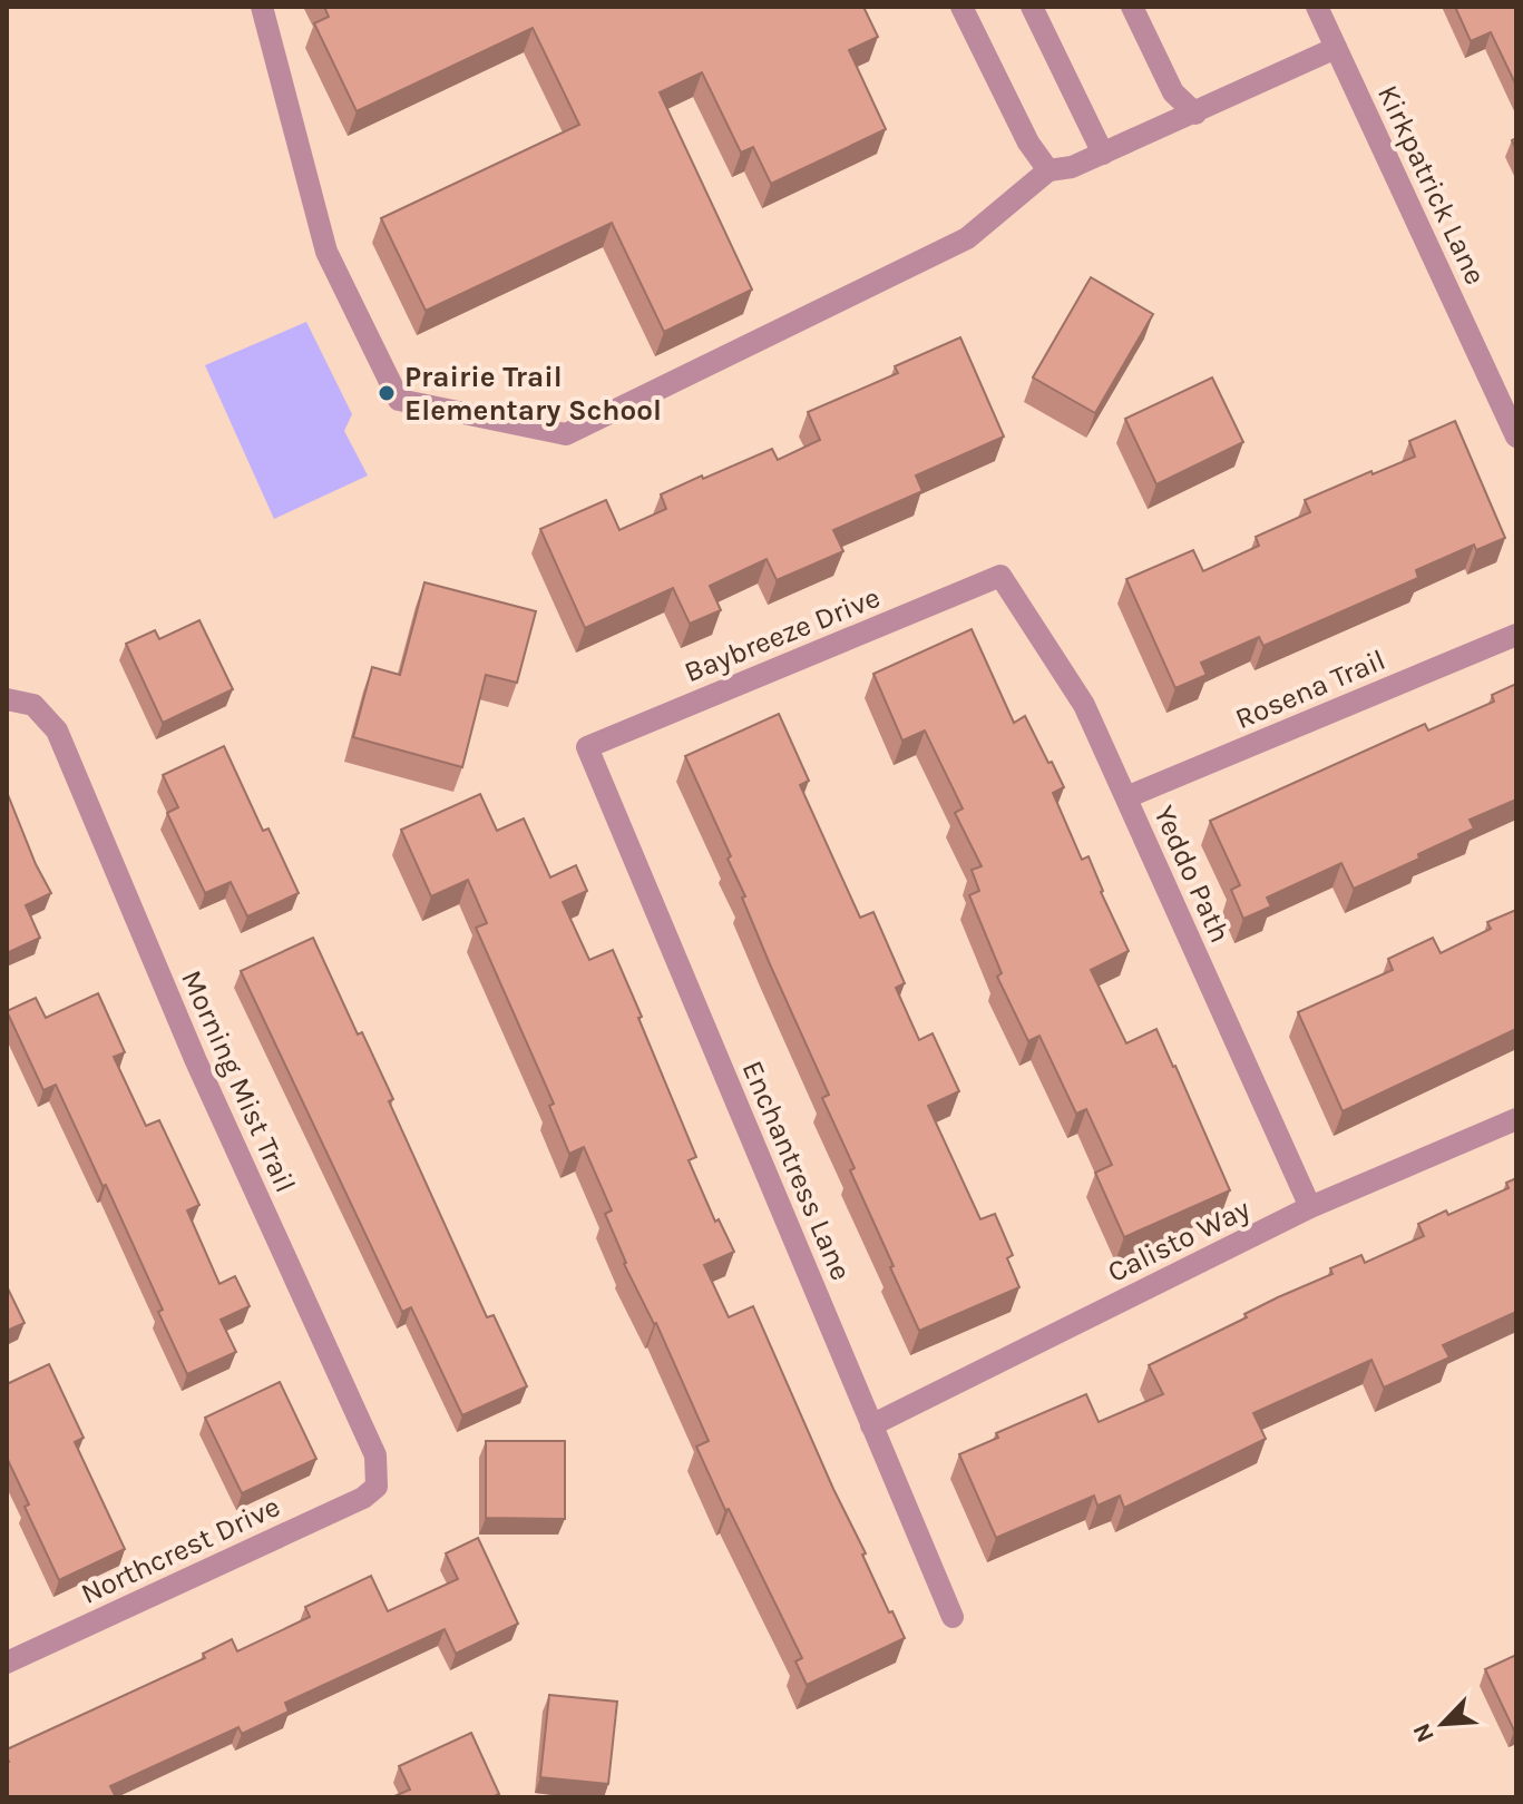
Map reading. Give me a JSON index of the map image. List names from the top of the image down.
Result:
{
  "streets": {
    "street": [
      "Kirkpatrick Lane",
      "Baybreeze Drive",
      "Rosena Trail",
      "Yeddo Path",
      "Morning Mist Trail",
      "Enchantress Lane",
      "Calisto Way",
      "Northcrest Drive"
    ]
  },
  "crossings": [
    ["Baybreeze Drive", "Yeddo Path"],
    ["Baybreeze Drive", "Enchantress Lane"],
    ["Rosena Trail", "Yeddo Path"],
    ["Yeddo Path", "Calisto Way"],
    ["Morning Mist Trail", "Northcrest Drive"],
    ["Enchantress Lane", "Calisto Way"]
  ],
  "places": ["Prairie Trail Elementary School"],
  "north": "bottom left"
}
